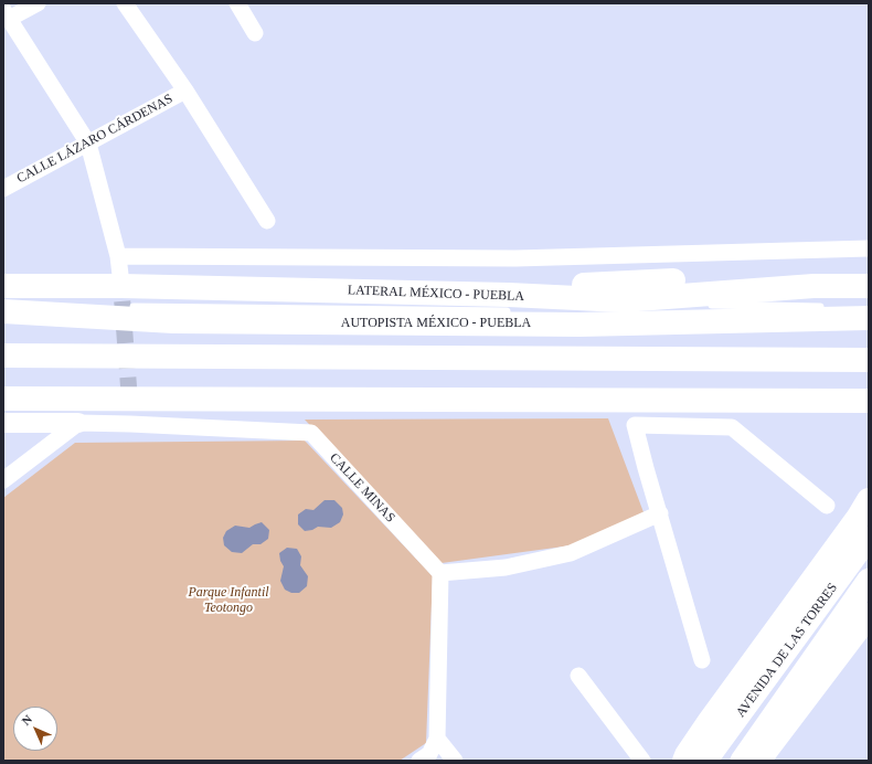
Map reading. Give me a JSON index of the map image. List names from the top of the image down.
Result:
{
  "streets": {
    "main road": ["LATERAL MÉXICO - PUEBLA", "AUTOPISTA MÉXICO - PUEBLA", "AVENIDA DE LAS TORRES"],
    "street": ["CALLE LÁZARO CÁRDENAS", "CALLE MINAS"]
  },
  "parks": ["Parque Infantil Teotongo"],
  "north": "top left"
}
